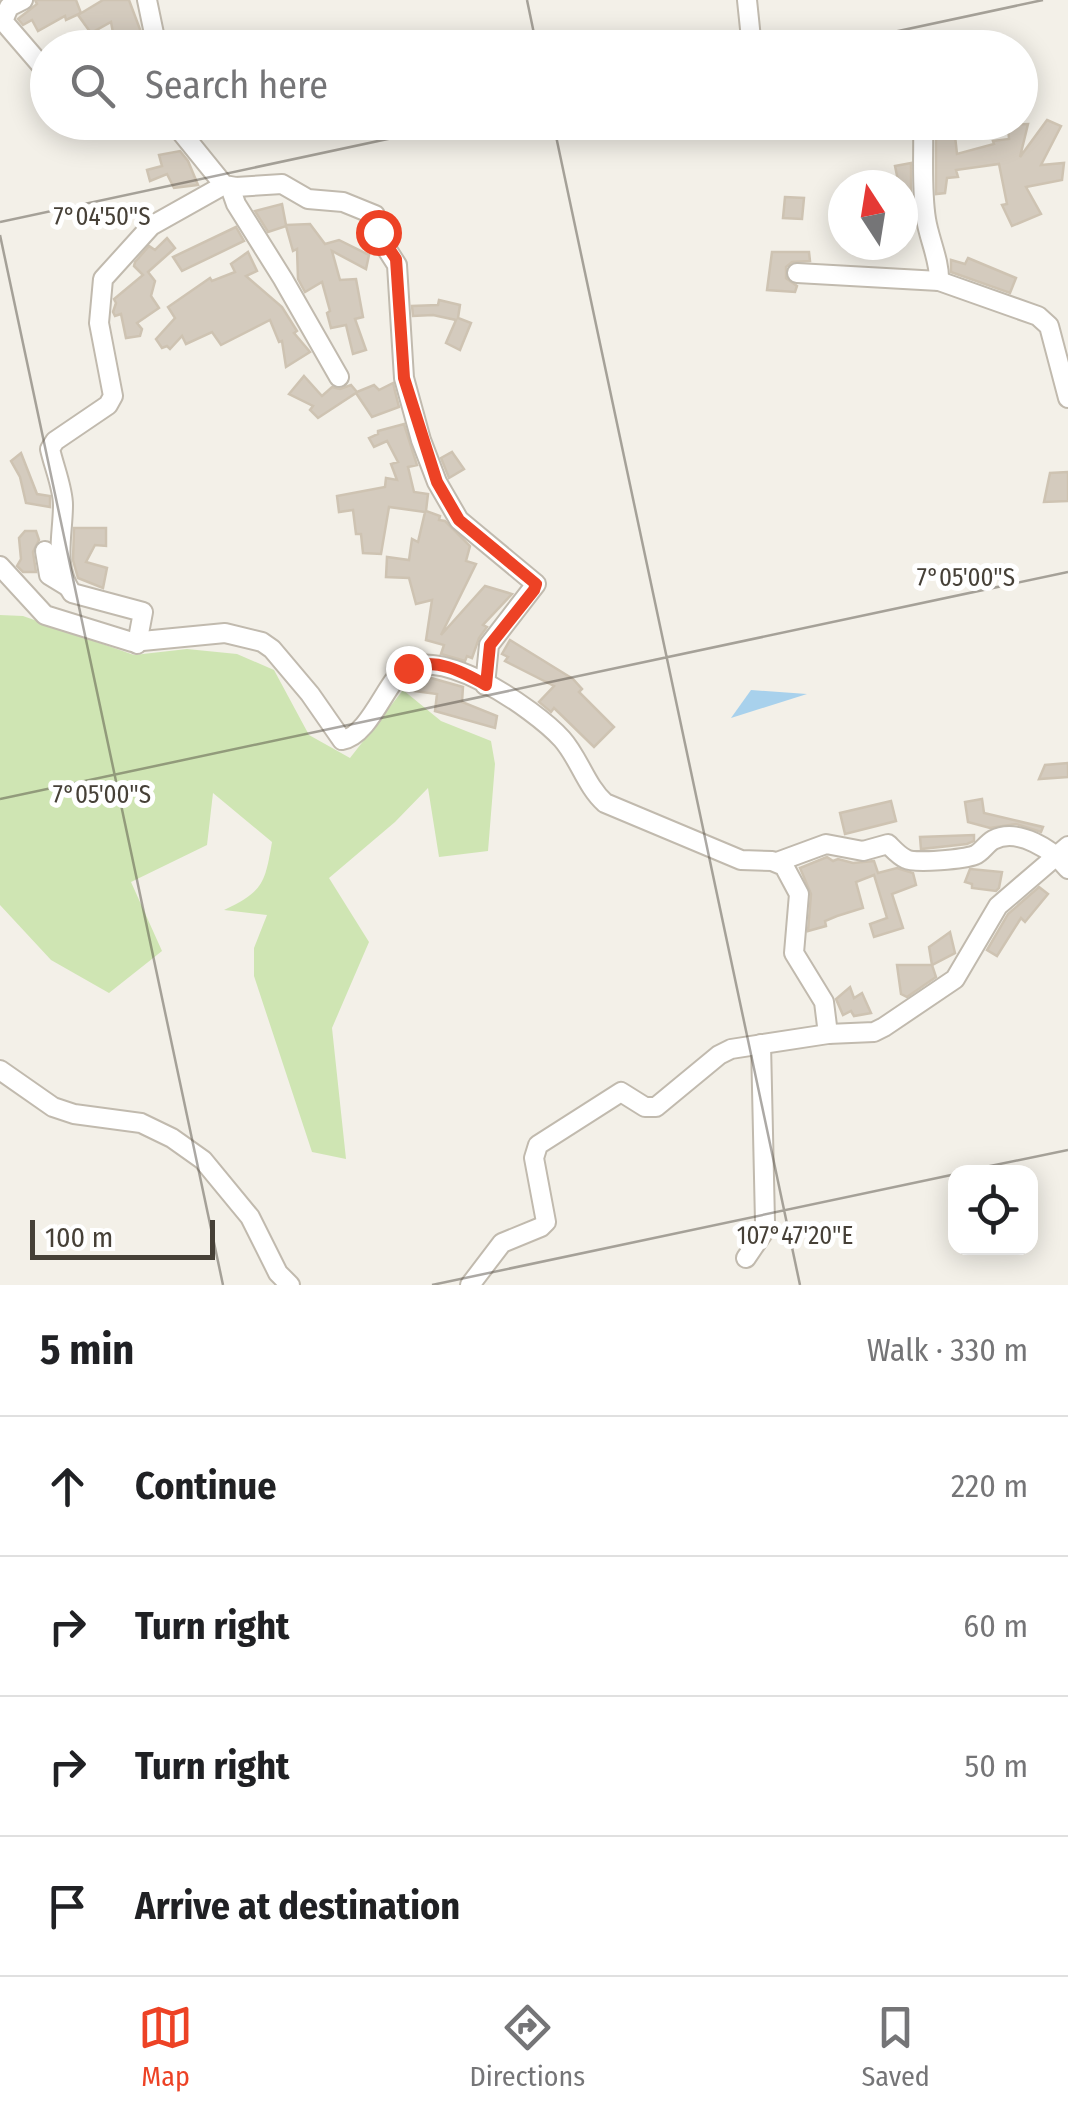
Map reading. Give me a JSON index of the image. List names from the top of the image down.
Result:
{
  "scale_bar": "100 m",
  "north": "top",
  "page": {
    "search": "Search here",
    "scale": "100 m",
    "heading": ["5 min", "Walk · 330 m"],
    "list": [
      ["Continue", "220 m"],
      ["Turn right", "60 m"],
      ["Turn right", "50 m"],
      "Arrive at destination"
    ],
    "nav": ["Map", "Directions", "Saved"]
  },
  "coordinates": ["7°04'50\"S", "7°05'00\"S", "107°47'20\"E"]
}
